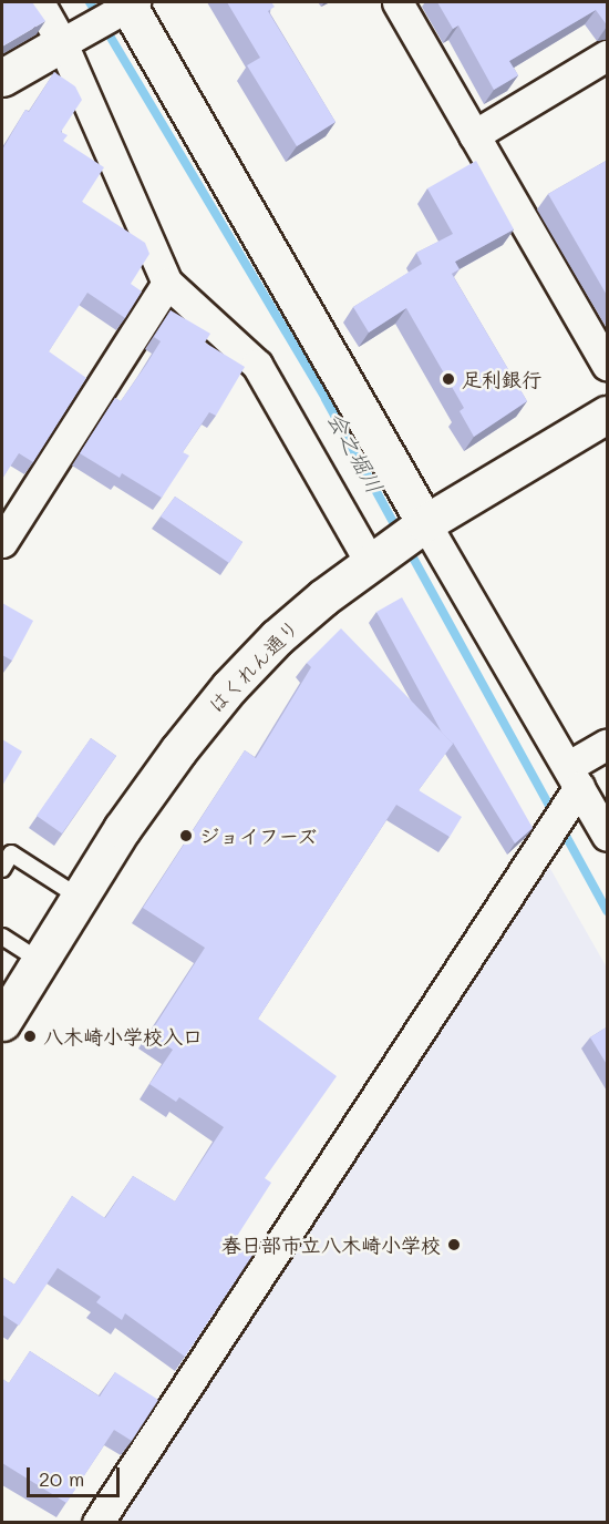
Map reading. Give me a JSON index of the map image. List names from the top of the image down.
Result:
{
  "streets": {
    "street": ["はくれん通り"]
  },
  "water": ["会之堀川"],
  "places": [
    "足利銀行",
    "ジョイフーズ",
    "八木崎小学校入口",
    "春日部市立八木崎小学校"
  ],
  "scale_bar": "20 m"
}
